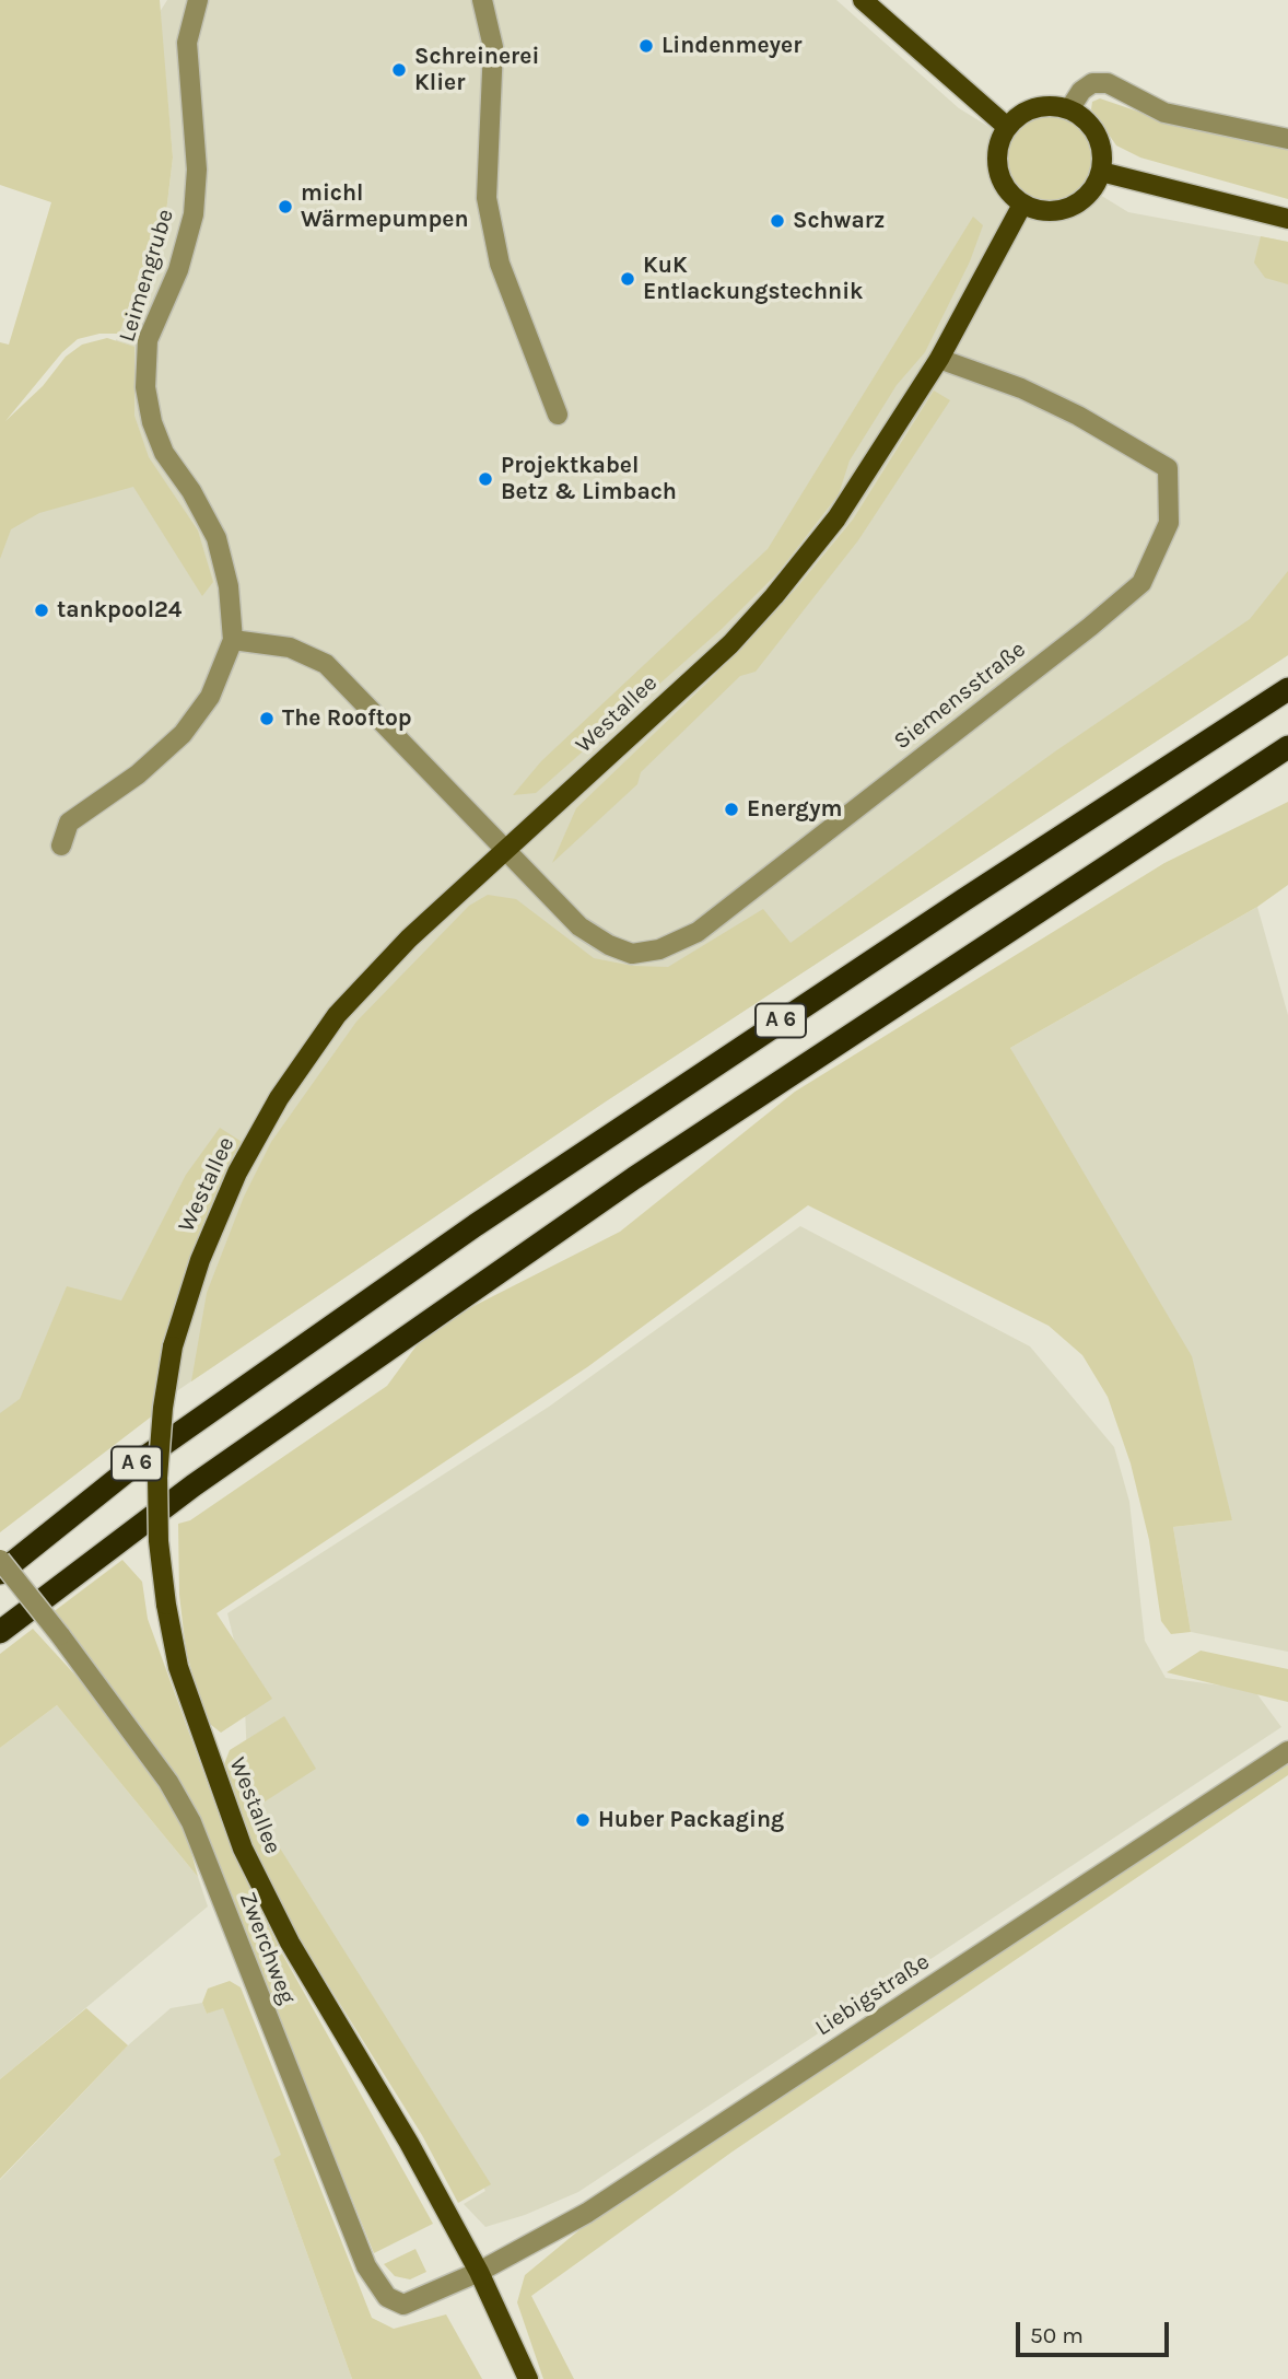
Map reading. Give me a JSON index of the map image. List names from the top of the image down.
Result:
{
  "streets": {
    "highway": ["A 6"],
    "main road": ["Westallee"],
    "street": [
      "Leimengrube",
      "Siemensstraße",
      "Zwerchweg",
      "Liebigstraße"
    ]
  },
  "crossings": [
    ["Siemensstraße", "Westallee"],
    ["Westallee", "Zwerchweg"],
    ["Westallee", "Liebigstraße"],
    ["Zwerchweg", "Liebigstraße"]
  ],
  "places": [
    "Lindenmeyer",
    "Schreinerei Klier",
    "michl Wärmepumpen",
    "Schwarz",
    "KuK Entlackungstechnik",
    "Projektkabel Betz & Limbach",
    "tankpool24",
    "The Rooftop",
    "Energym",
    "Huber Packaging"
  ],
  "scale_bar": "50 m"
}
